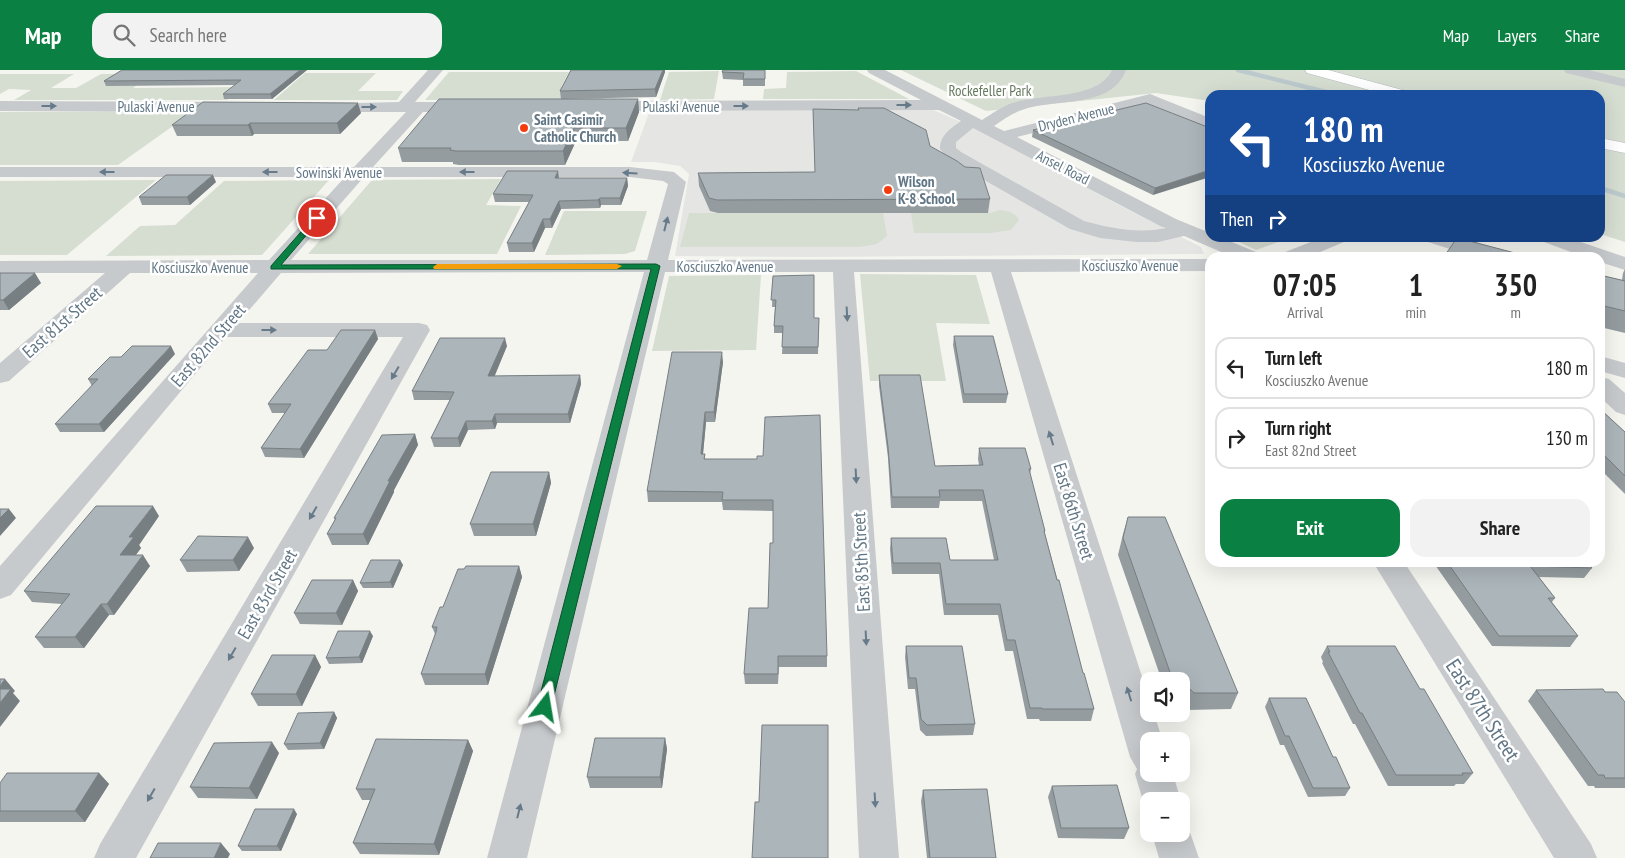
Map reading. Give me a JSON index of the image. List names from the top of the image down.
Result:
{
  "streets": {
    "street": [
      "Pulaski Avenue",
      "Dryden Avenue",
      "Ansel Road",
      "Sowinski Avenue",
      "Kosciuszko Avenue",
      "East 81st Street",
      "East 82nd Street",
      "East 86th Street",
      "East 85th Street",
      "East 83rd Street",
      "East 87th Street"
    ]
  },
  "crossings": [
    ["Pulaski Avenue", "Ansel Road"],
    ["Dryden Avenue", "Ansel Road"],
    ["Sowinski Avenue", "Kosciuszko Avenue"],
    ["Sowinski Avenue", "East 82nd Street"],
    ["Kosciuszko Avenue", "East 81st Street"],
    ["Kosciuszko Avenue", "East 82nd Street"],
    ["Kosciuszko Avenue", "East 86th Street"],
    ["Kosciuszko Avenue", "East 85th Street"],
    ["East 82nd Street", "East 83rd Street"]
  ],
  "one_way": ["Pulaski Avenue", "Sowinski Avenue", "East 86th Street"],
  "parks": ["Rockefeller Park"],
  "places": ["Saint Casimir Catholic Church", "Wilson K-8 School"],
  "page": {
    "header": "Map",
    "search": "Search here",
    "nav": ["Map", "Layers", "Share"],
    "turn": ["180 m", "Kosciuszko Avenue"],
    "then": "Then",
    "eta": [
      "07:05",
      "Arrival",
      "1",
      "min",
      "350",
      "m"
    ],
    "list": [
      {
        "name": "Turn left",
        "note": "Kosciuszko Avenue",
        "value": "180 m"
      },
      {
        "name": "Turn right",
        "note": "East 82nd Street",
        "value": "130 m"
      }
    ],
    "buttons": ["Exit", "Share"],
    "map_buttons": ["+", "−"]
  }
}
